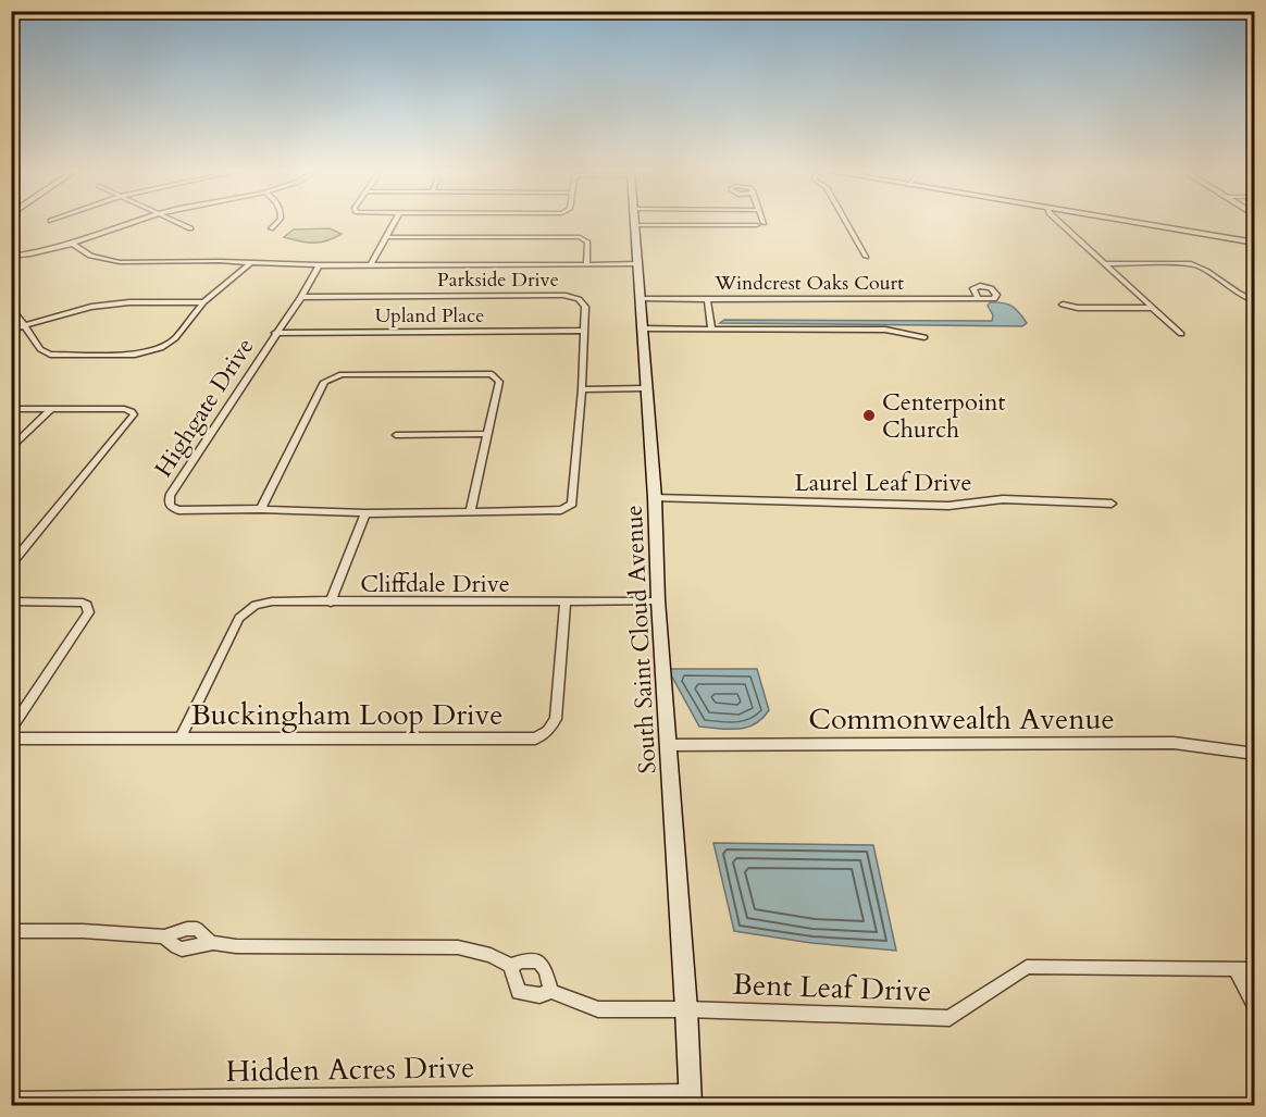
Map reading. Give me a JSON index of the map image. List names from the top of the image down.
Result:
{
  "streets": {
    "street": [
      "Parkside Drive",
      "Windcrest Oaks Court",
      "Upland Place",
      "Highgate Drive",
      "Laurel Leaf Drive",
      "Cliffdale Drive",
      "South Saint Cloud Avenue",
      "Buckingham Loop Drive",
      "Commonwealth Avenue",
      "Bent Leaf Drive",
      "Hidden Acres Drive"
    ]
  },
  "crossings": [
    ["Parkside Drive", "Upland Place"],
    ["Parkside Drive", "Highgate Drive"],
    ["Windcrest Oaks Court", "South Saint Cloud Avenue"],
    ["Upland Place", "Highgate Drive"],
    ["Laurel Leaf Drive", "South Saint Cloud Avenue"],
    ["Cliffdale Drive", "South Saint Cloud Avenue"],
    ["Cliffdale Drive", "Buckingham Loop Drive"],
    ["South Saint Cloud Avenue", "Commonwealth Avenue"],
    ["South Saint Cloud Avenue", "Bent Leaf Drive"],
    ["South Saint Cloud Avenue", "Hidden Acres Drive"]
  ],
  "places": ["Centerpoint Church"]
}
